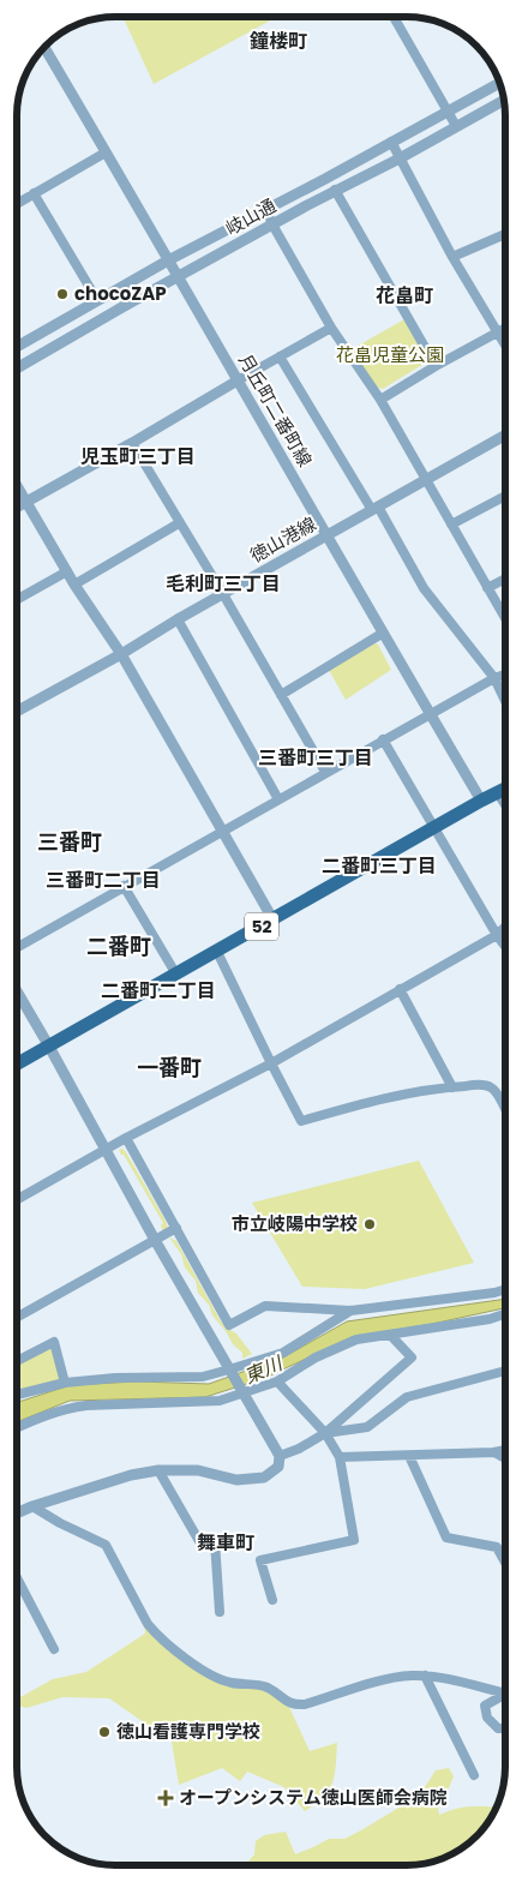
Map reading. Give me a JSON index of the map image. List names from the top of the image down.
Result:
{
  "streets": {
    "main road": ["52"],
    "street": ["岐山通", "月丘町二番町線", "徳山港線"]
  },
  "crossings": [
    ["岐山通", "月丘町二番町線"],
    ["月丘町二番町線", "徳山港線"],
    ["月丘町二番町線", "52"]
  ],
  "districts": [
    "鐘楼町",
    "花畠町",
    "児玉町三丁目",
    "毛利町三丁目",
    "三番町三丁目",
    "三番町",
    "二番町三丁目",
    "三番町二丁目",
    "二番町",
    "二番町二丁目",
    "一番町",
    "舞車町"
  ],
  "water": ["東川"],
  "parks": ["花畠児童公園"],
  "places": {
    "other": ["chocoZAP", "市立岐陽中学校", "徳山看護専門学校"],
    "health": ["オープンシステム徳山医師会病院"]
  }
}
